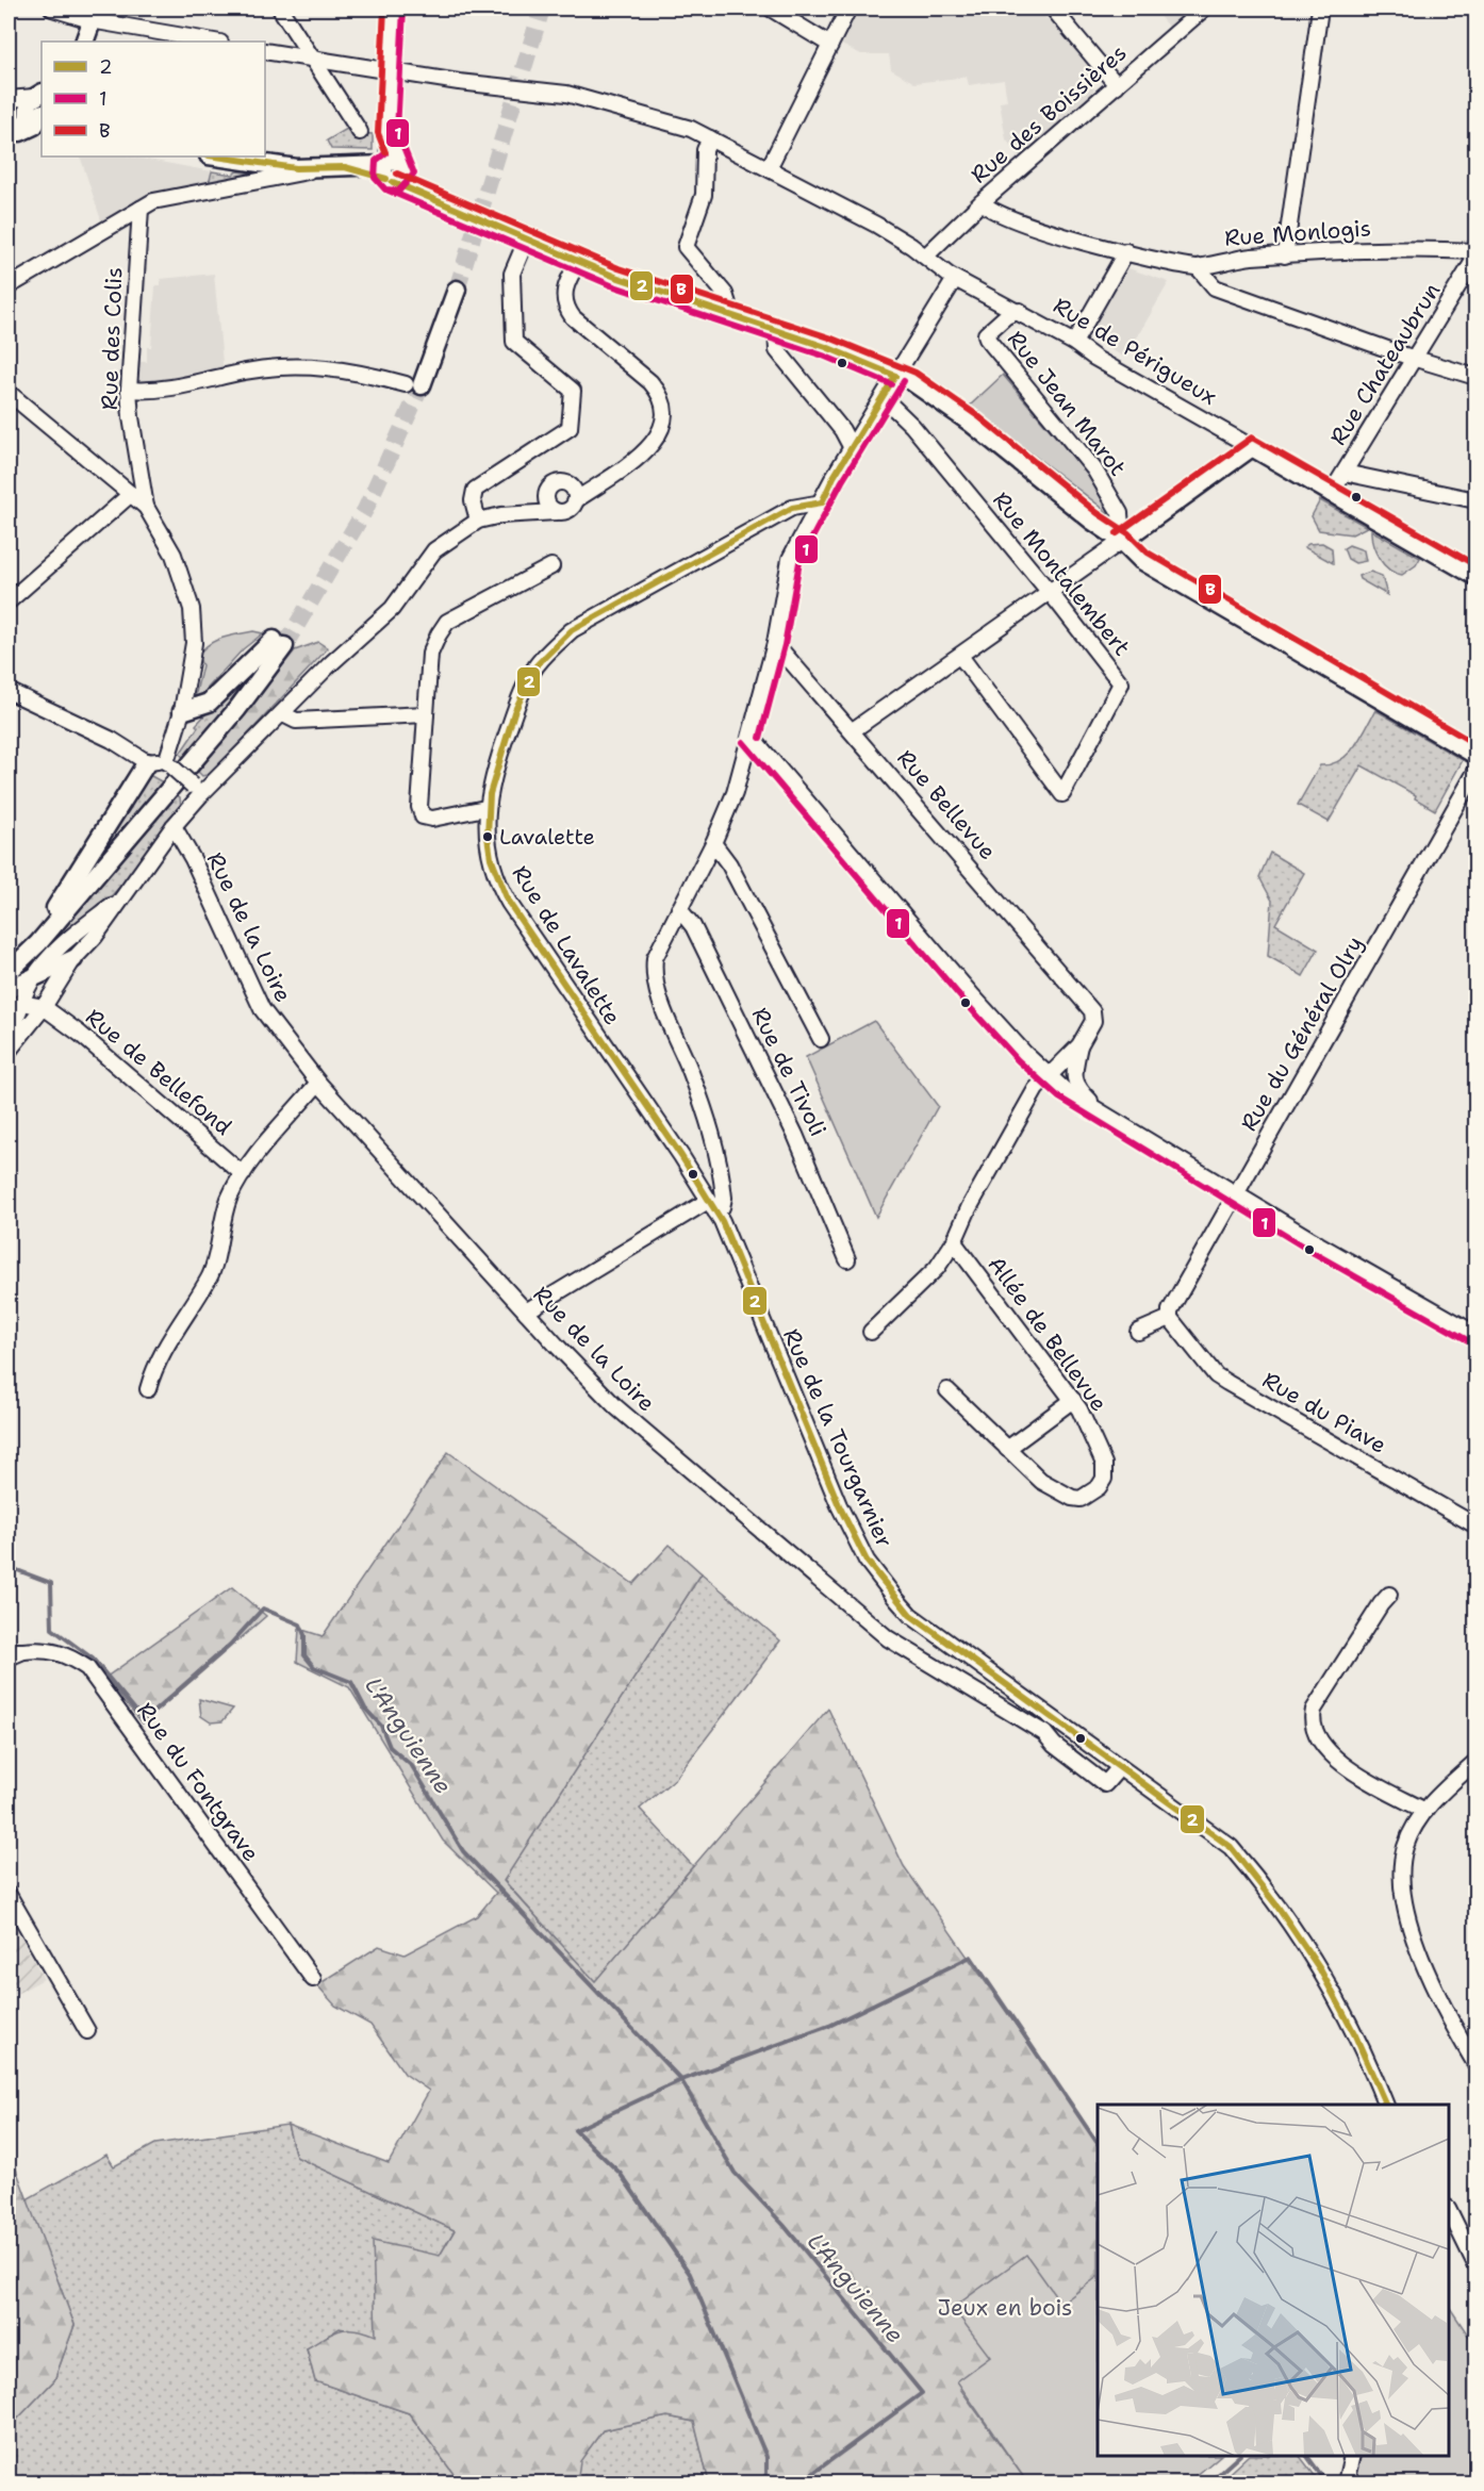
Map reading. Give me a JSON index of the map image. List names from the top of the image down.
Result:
{
  "streets": {
    "main road": ["Rue de Périgueux"],
    "street": [
      "Rue des Boissières",
      "Rue Monlogis",
      "Rue des Colis",
      "Rue Chateaubrun",
      "Rue Jean Marot",
      "Rue Montalembert",
      "Rue Bellevue",
      "Rue de la Loire",
      "Rue de Lavalette",
      "Rue du Général Olry",
      "Rue de Bellefond",
      "Rue de Tivoli",
      "Allée de Bellevue",
      "Rue du Piave",
      "Rue de la Tourgarnier",
      "Rue du Fontgrave"
    ]
  },
  "crossings": [
    ["Rue des Boissières", "Rue Monlogis"],
    ["Rue des Boissières", "Rue de Périgueux"],
    ["Rue de Périgueux", "Rue Chateaubrun"],
    ["Rue de Périgueux", "Rue Jean Marot"],
    ["Rue de la Loire", "Rue de la Tourgarnier"],
    ["Rue de Lavalette", "Rue de la Tourgarnier"],
    ["Rue du Général Olry", "Rue du Piave"]
  ],
  "water": ["L'Anguienne"],
  "parks": ["Jeux en bois"],
  "places": ["Lavalette"],
  "lines": ["transit line 1", "transit line B", "transit line 2"],
  "legend": ["2", "1", "B"]
}
